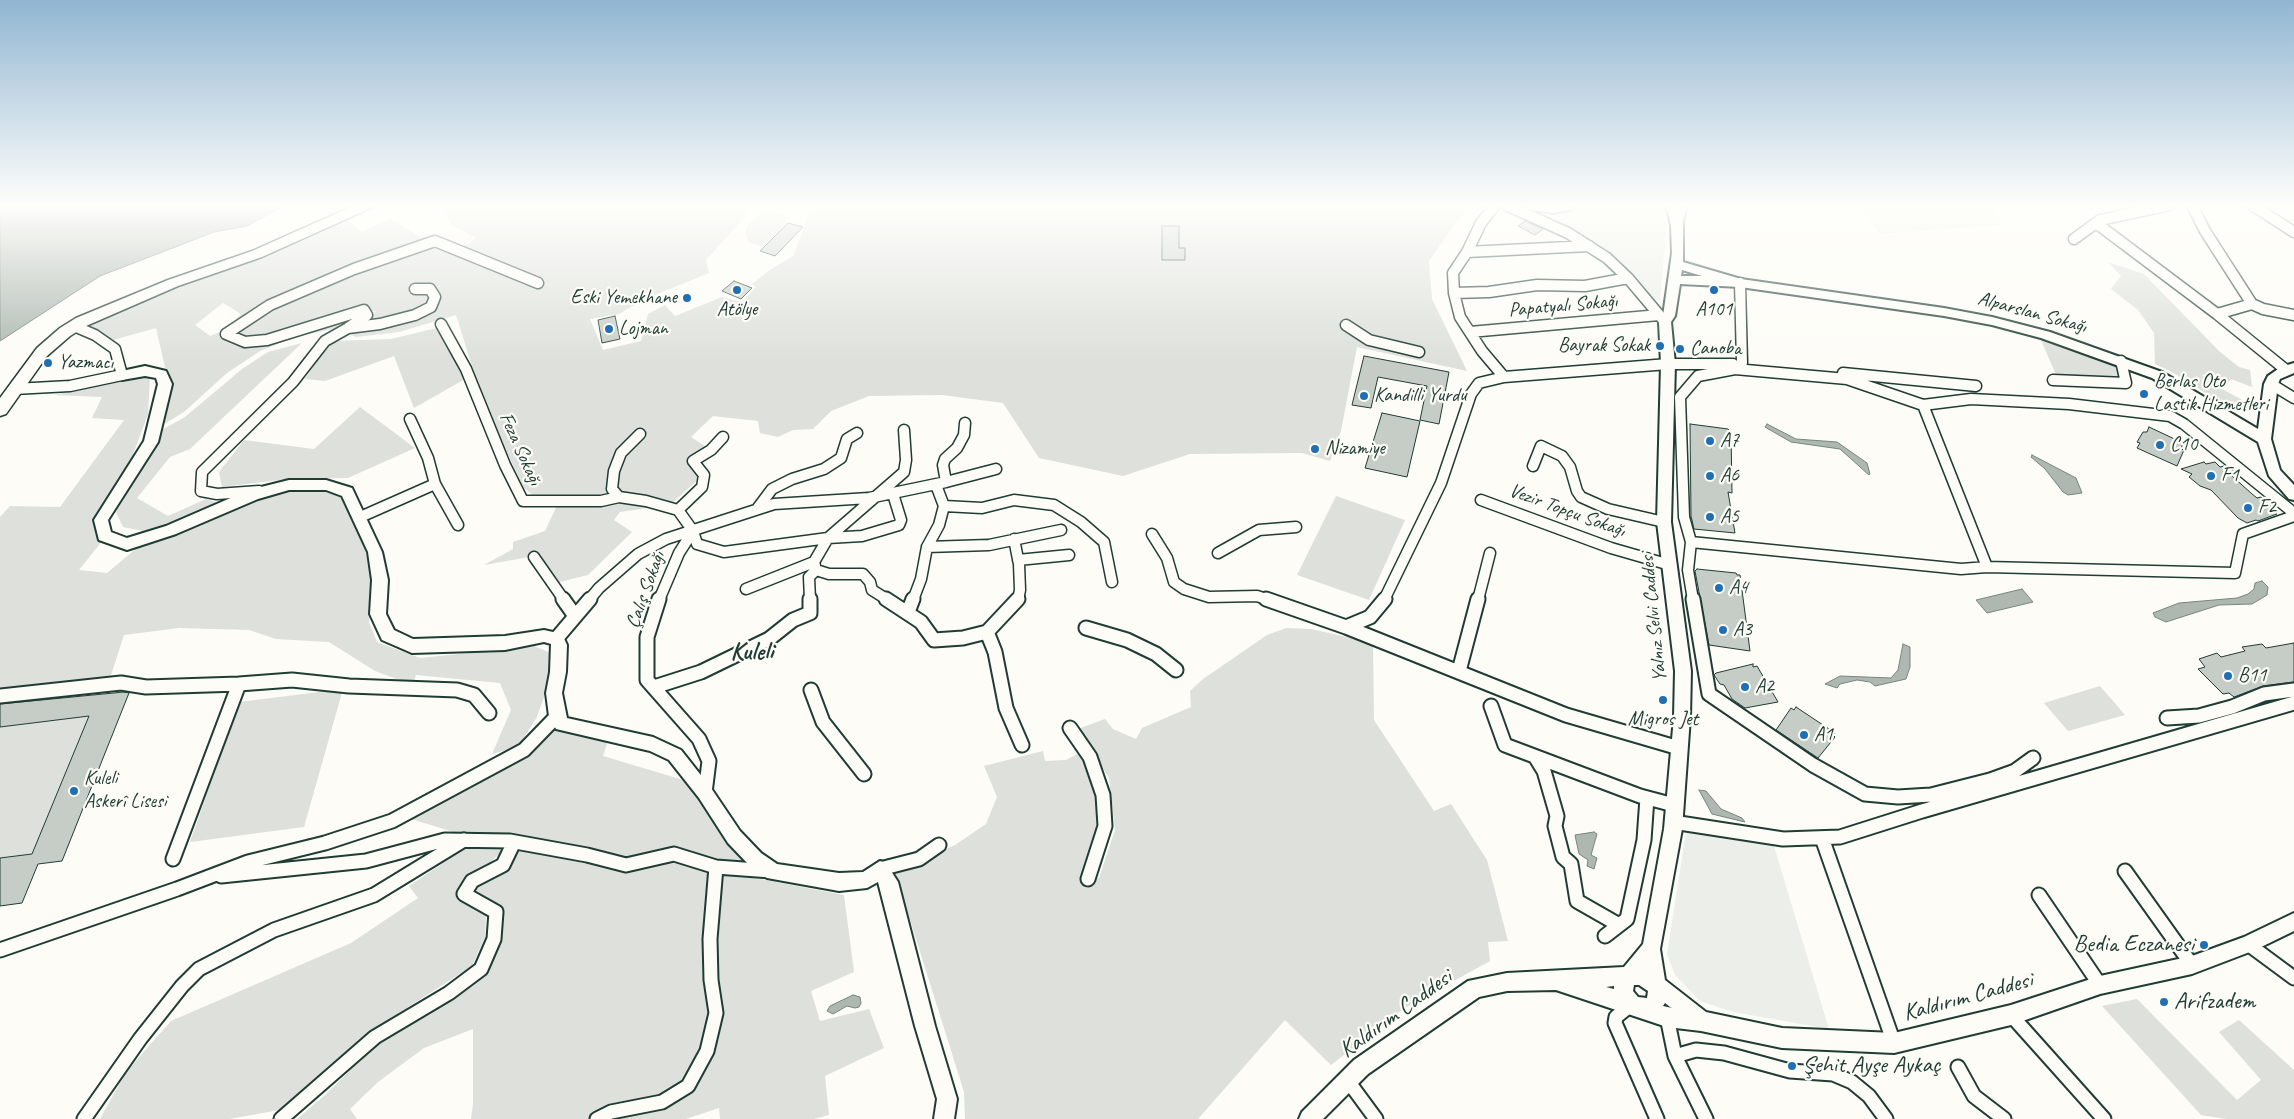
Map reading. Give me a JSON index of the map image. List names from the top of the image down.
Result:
{
  "streets": {
    "street": [
      "Papatyalı Sokağı",
      "Alparslan Sokağı",
      "Feza Sokağı",
      "Vezir Topçu Sokağı",
      "Çalış Sokağı",
      "Yalnız Selvi Caddesi",
      "Kaldırım Caddesi"
    ]
  },
  "crossings": [
    ["Papatyalı Sokağı", "Yalnız Selvi Caddesi"],
    ["Alparslan Sokağı", "Yalnız Selvi Caddesi"],
    ["Vezir Topçu Sokağı", "Yalnız Selvi Caddesi"]
  ],
  "districts": ["Kuleli"],
  "places": [
    "Atölye",
    "A101",
    "Eski Yemekhane",
    "Lojman",
    "Bayrak Sokak",
    "Canoba",
    "Yazmacı",
    "Berlas Oto Lastik Hizmetleri",
    "Kandilli Yurdu",
    "A7",
    "C10",
    "Nizamiye",
    "A6",
    "F1",
    "F2",
    "A5",
    "A4",
    "A3",
    "B11",
    "A2",
    "Migros Jet",
    "A1",
    "Kuleli Askerî Lisesi",
    "Bedia Eczanesi",
    "Arifzadem",
    "Şehit Ayşe Aykaç"
  ]
}
